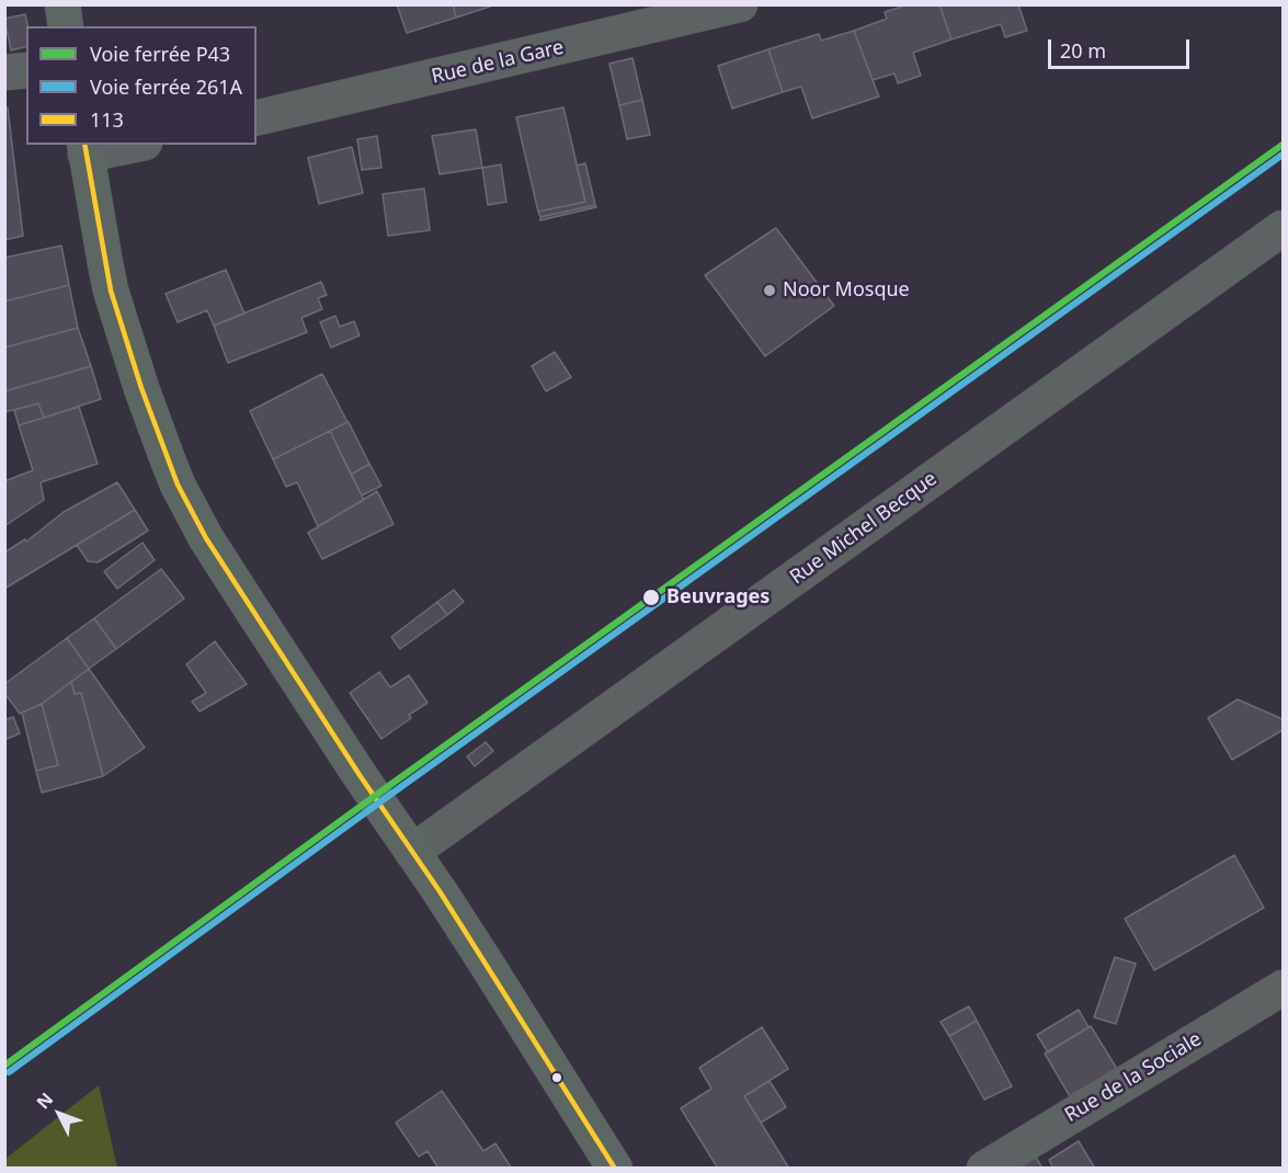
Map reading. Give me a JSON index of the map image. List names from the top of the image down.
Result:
{
  "streets": {
    "street": ["Rue de la Gare", "Rue Michel Becque", "Rue de la Sociale"]
  },
  "places": ["Noor Mosque", "Beuvrages"],
  "lines": ["rail line P43", "transit line 113", "rail line 261A"],
  "legend": ["Voie ferrée P43", "Voie ferrée 261A", "113"],
  "scale_bar": "20 m",
  "north": "top left"
}
